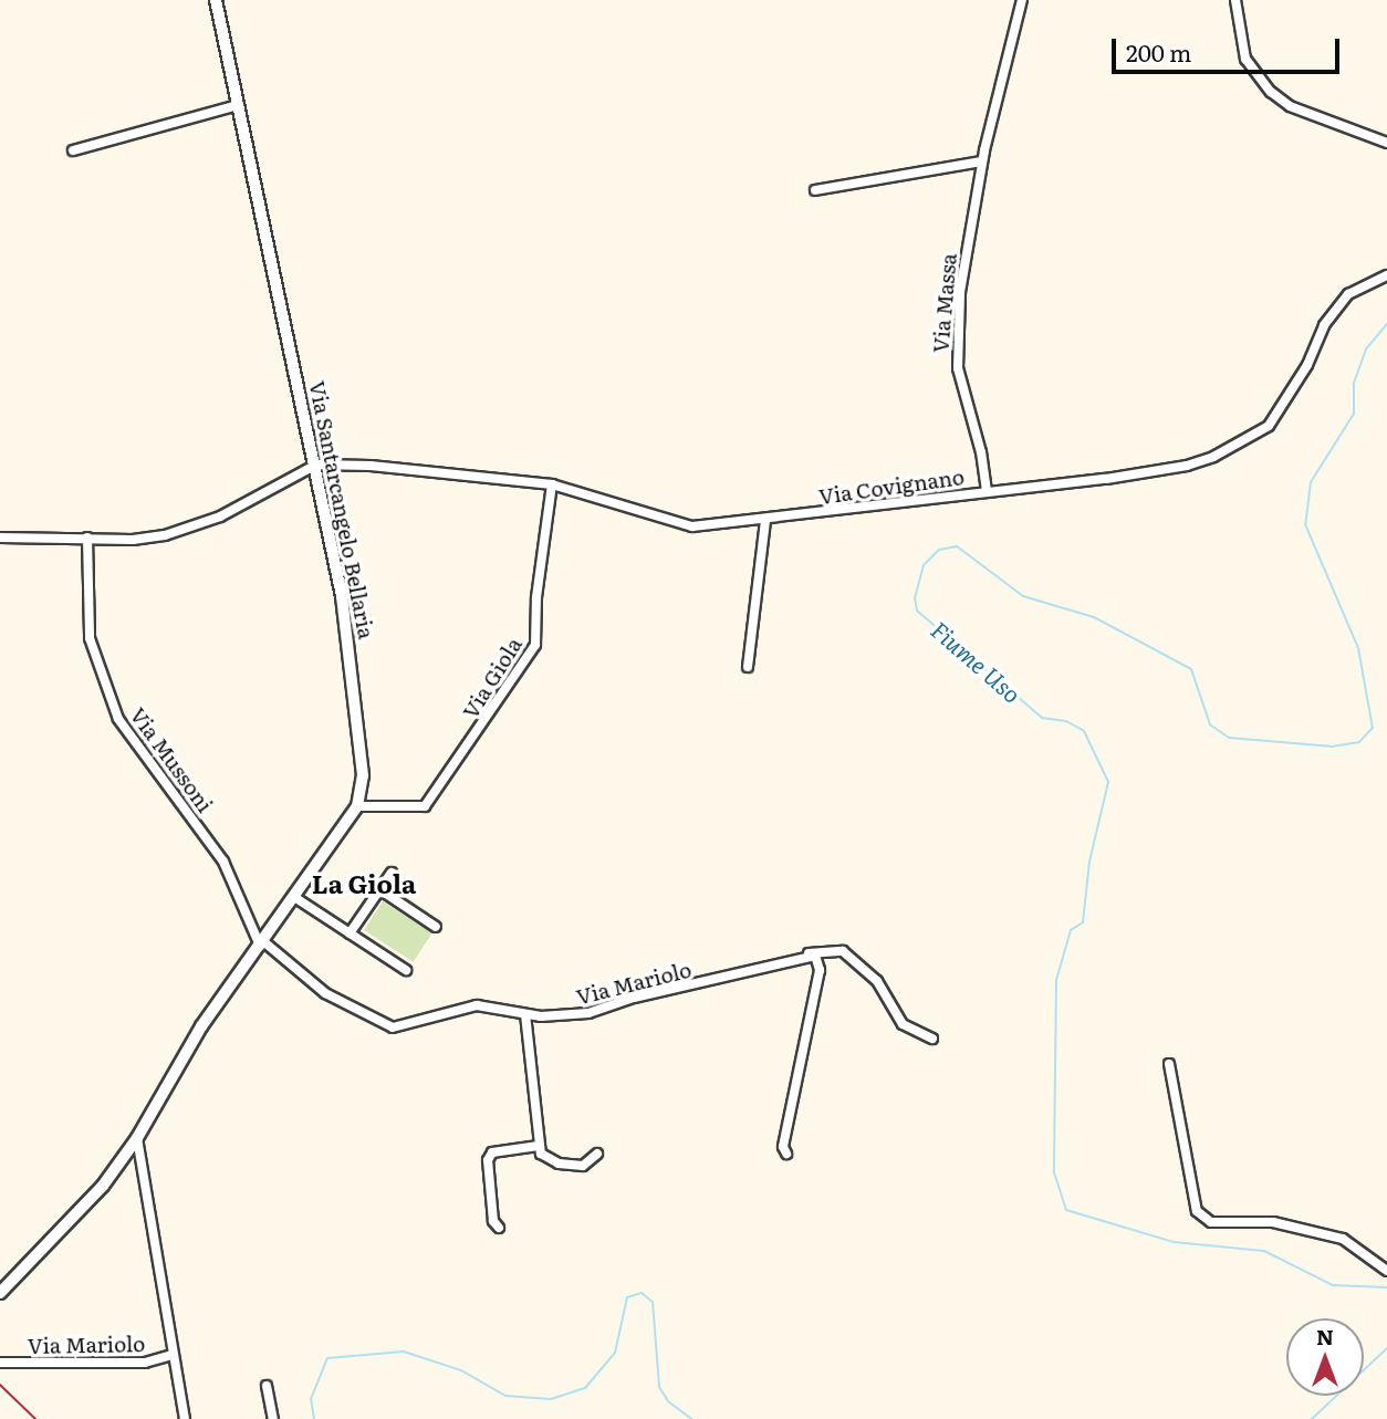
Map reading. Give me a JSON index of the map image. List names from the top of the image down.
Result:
{
  "streets": {
    "street": [
      "Via Massa",
      "Via Covignano",
      "Via Santarcangelo Bellaria",
      "Via Giola",
      "Via Mussoni",
      "Via Mariolo"
    ]
  },
  "crossings": [
    ["Via Massa", "Via Covignano"],
    ["Via Covignano", "Via Santarcangelo Bellaria"],
    ["Via Covignano", "Via Giola"],
    ["Via Santarcangelo Bellaria", "Via Giola"],
    ["Via Santarcangelo Bellaria", "Via Mussoni"],
    ["Via Santarcangelo Bellaria", "Via Mariolo"],
    ["Via Mussoni", "Via Mariolo"]
  ],
  "districts": ["La Giola"],
  "water": ["Fiume Uso"],
  "scale_bar": "200 m",
  "north": "top"
}
